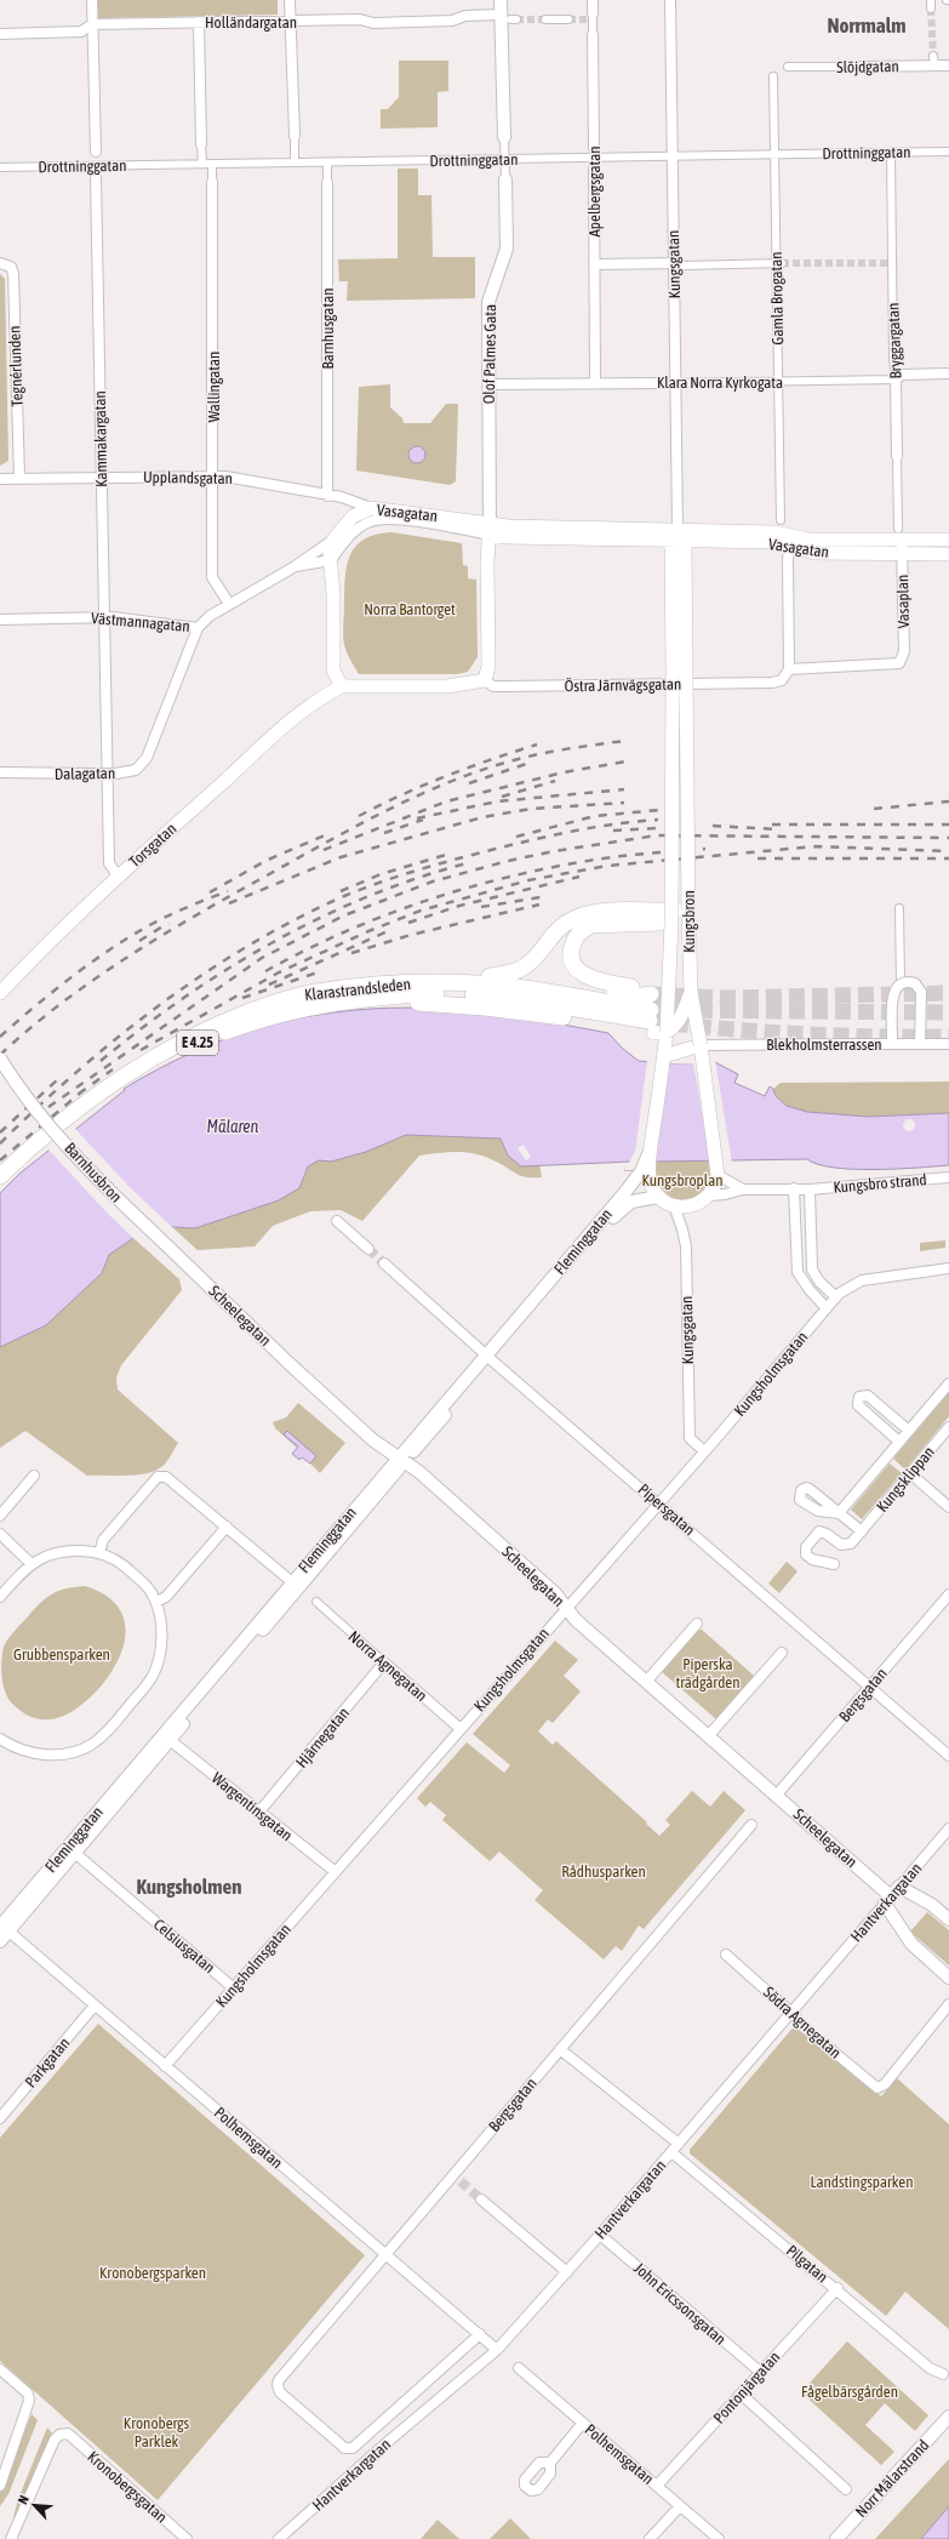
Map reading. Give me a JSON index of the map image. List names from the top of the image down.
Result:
{
  "streets": {
    "highway": ["Klarastrandsleden", "E 4.25"],
    "main road": [
      "Kungsgatan",
      "Olof Palmes Gata",
      "Vasagatan",
      "Östra Järnvägsgatan",
      "Torsgatan",
      "Kungsbron"
    ],
    "street": [
      "Holländargatan",
      "Slöjdgatan",
      "Drottninggatan",
      "Apelbergsgatan",
      "Gamla Brogatan",
      "Barnhusgatan",
      "Bryggargatan",
      "Tegnérlunden",
      "Klara Norra Kyrkogata",
      "Wallingatan",
      "Kammakargatan",
      "Upplandsgatan",
      "Vasaplan",
      "Västmannagatan",
      "Dalagatan",
      "Blekholmsterrassen",
      "Barnhusbron",
      "Kungsbro strand",
      "Fleminggatan",
      "Scheelegatan",
      "Kungsholmsgatan",
      "Kungsklippan",
      "Pipersgatan",
      "Norra Agnegatan",
      "Bergsgatan",
      "Hjärnegatan",
      "Wargentinsgatan",
      "Hantverkargatan",
      "Celsiusgatan",
      "Södra Agnegatan",
      "Parkgatan",
      "Polhemsgatan",
      "Pilgatan",
      "John Ericssonsgatan",
      "Pontonjärgatan",
      "Norr Mälarstrand",
      "Kronobergsgatan"
    ]
  },
  "crossings": [
    ["Holländargatan", "Olof Palmes Gata"],
    ["Holländargatan", "Kammakargatan"],
    ["Drottninggatan", "Apelbergsgatan"],
    ["Drottninggatan", "Kungsgatan"],
    ["Drottninggatan", "Gamla Brogatan"],
    ["Drottninggatan", "Barnhusgatan"],
    ["Drottninggatan", "Bryggargatan"],
    ["Drottninggatan", "Olof Palmes Gata"],
    ["Drottninggatan", "Wallingatan"],
    ["Drottninggatan", "Kammakargatan"],
    ["Apelbergsgatan", "Klara Norra Kyrkogata"],
    ["Kungsgatan", "Klara Norra Kyrkogata"],
    ["Kungsgatan", "Vasagatan"],
    ["Kungsgatan", "Kungsbron"],
    ["Kungsgatan", "Kungsholmsgatan"],
    ["Gamla Brogatan", "Klara Norra Kyrkogata"],
    ["Barnhusgatan", "Upplandsgatan"],
    ["Bryggargatan", "Klara Norra Kyrkogata"],
    ["Bryggargatan", "Vasagatan"],
    ["Bryggargatan", "Vasaplan"],
    ["Olof Palmes Gata", "Klara Norra Kyrkogata"],
    ["Olof Palmes Gata", "Vasagatan"],
    ["Olof Palmes Gata", "Östra Järnvägsgatan"],
    ["Tegnérlunden", "Upplandsgatan"],
    ["Wallingatan", "Upplandsgatan"],
    ["Wallingatan", "Västmannagatan"],
    ["Kammakargatan", "Upplandsgatan"],
    ["Kammakargatan", "Västmannagatan"],
    ["Kammakargatan", "Torsgatan"],
    ["Upplandsgatan", "Vasagatan"],
    ["Vasagatan", "Vasaplan"],
    ["Vasagatan", "Västmannagatan"],
    ["Vasaplan", "Östra Järnvägsgatan"],
    ["Västmannagatan", "Dalagatan"],
    ["Östra Järnvägsgatan", "Torsgatan"],
    ["Kungsbron", "Klarastrandsleden"],
    ["Kungsbron", "Blekholmsterrassen"],
    ["Kungsbron", "Fleminggatan"],
    ["Barnhusbron", "Scheelegatan"],
    ["Fleminggatan", "Scheelegatan"],
    ["Fleminggatan", "Pipersgatan"],
    ["Fleminggatan", "Wargentinsgatan"],
    ["Fleminggatan", "Celsiusgatan"],
    ["Fleminggatan", "Polhemsgatan"],
    ["Scheelegatan", "Kungsholmsgatan"],
    ["Scheelegatan", "Bergsgatan"],
    ["Scheelegatan", "Hantverkargatan"],
    ["Kungsholmsgatan", "Pipersgatan"],
    ["Kungsholmsgatan", "Norra Agnegatan"],
    ["Kungsholmsgatan", "Wargentinsgatan"],
    ["Kungsholmsgatan", "Celsiusgatan"],
    ["Kungsholmsgatan", "Polhemsgatan"],
    ["Pipersgatan", "Bergsgatan"],
    ["Norra Agnegatan", "Hjärnegatan"],
    ["Bergsgatan", "Hantverkargatan"],
    ["Bergsgatan", "Polhemsgatan"],
    ["Hjärnegatan", "Wargentinsgatan"],
    ["Hantverkargatan", "Södra Agnegatan"],
    ["Hantverkargatan", "Polhemsgatan"],
    ["Hantverkargatan", "Pilgatan"],
    ["Hantverkargatan", "John Ericssonsgatan"],
    ["Parkgatan", "Polhemsgatan"],
    ["Polhemsgatan", "Pontonjärgatan"],
    ["Pilgatan", "Pontonjärgatan"],
    ["John Ericssonsgatan", "Pontonjärgatan"]
  ],
  "districts": ["Norrmalm", "Kungsholmen"],
  "water": ["Mälaren"],
  "parks": [
    "Norra Bantorget",
    "Kungsbroplan",
    "Grubbensparken",
    "Piperska trädgården",
    "Rådhusparken",
    "Landstingsparken",
    "Kronobergsparken",
    "Fågelbärsgården",
    "Kronobergs Parklek"
  ],
  "north": "top left"
}
